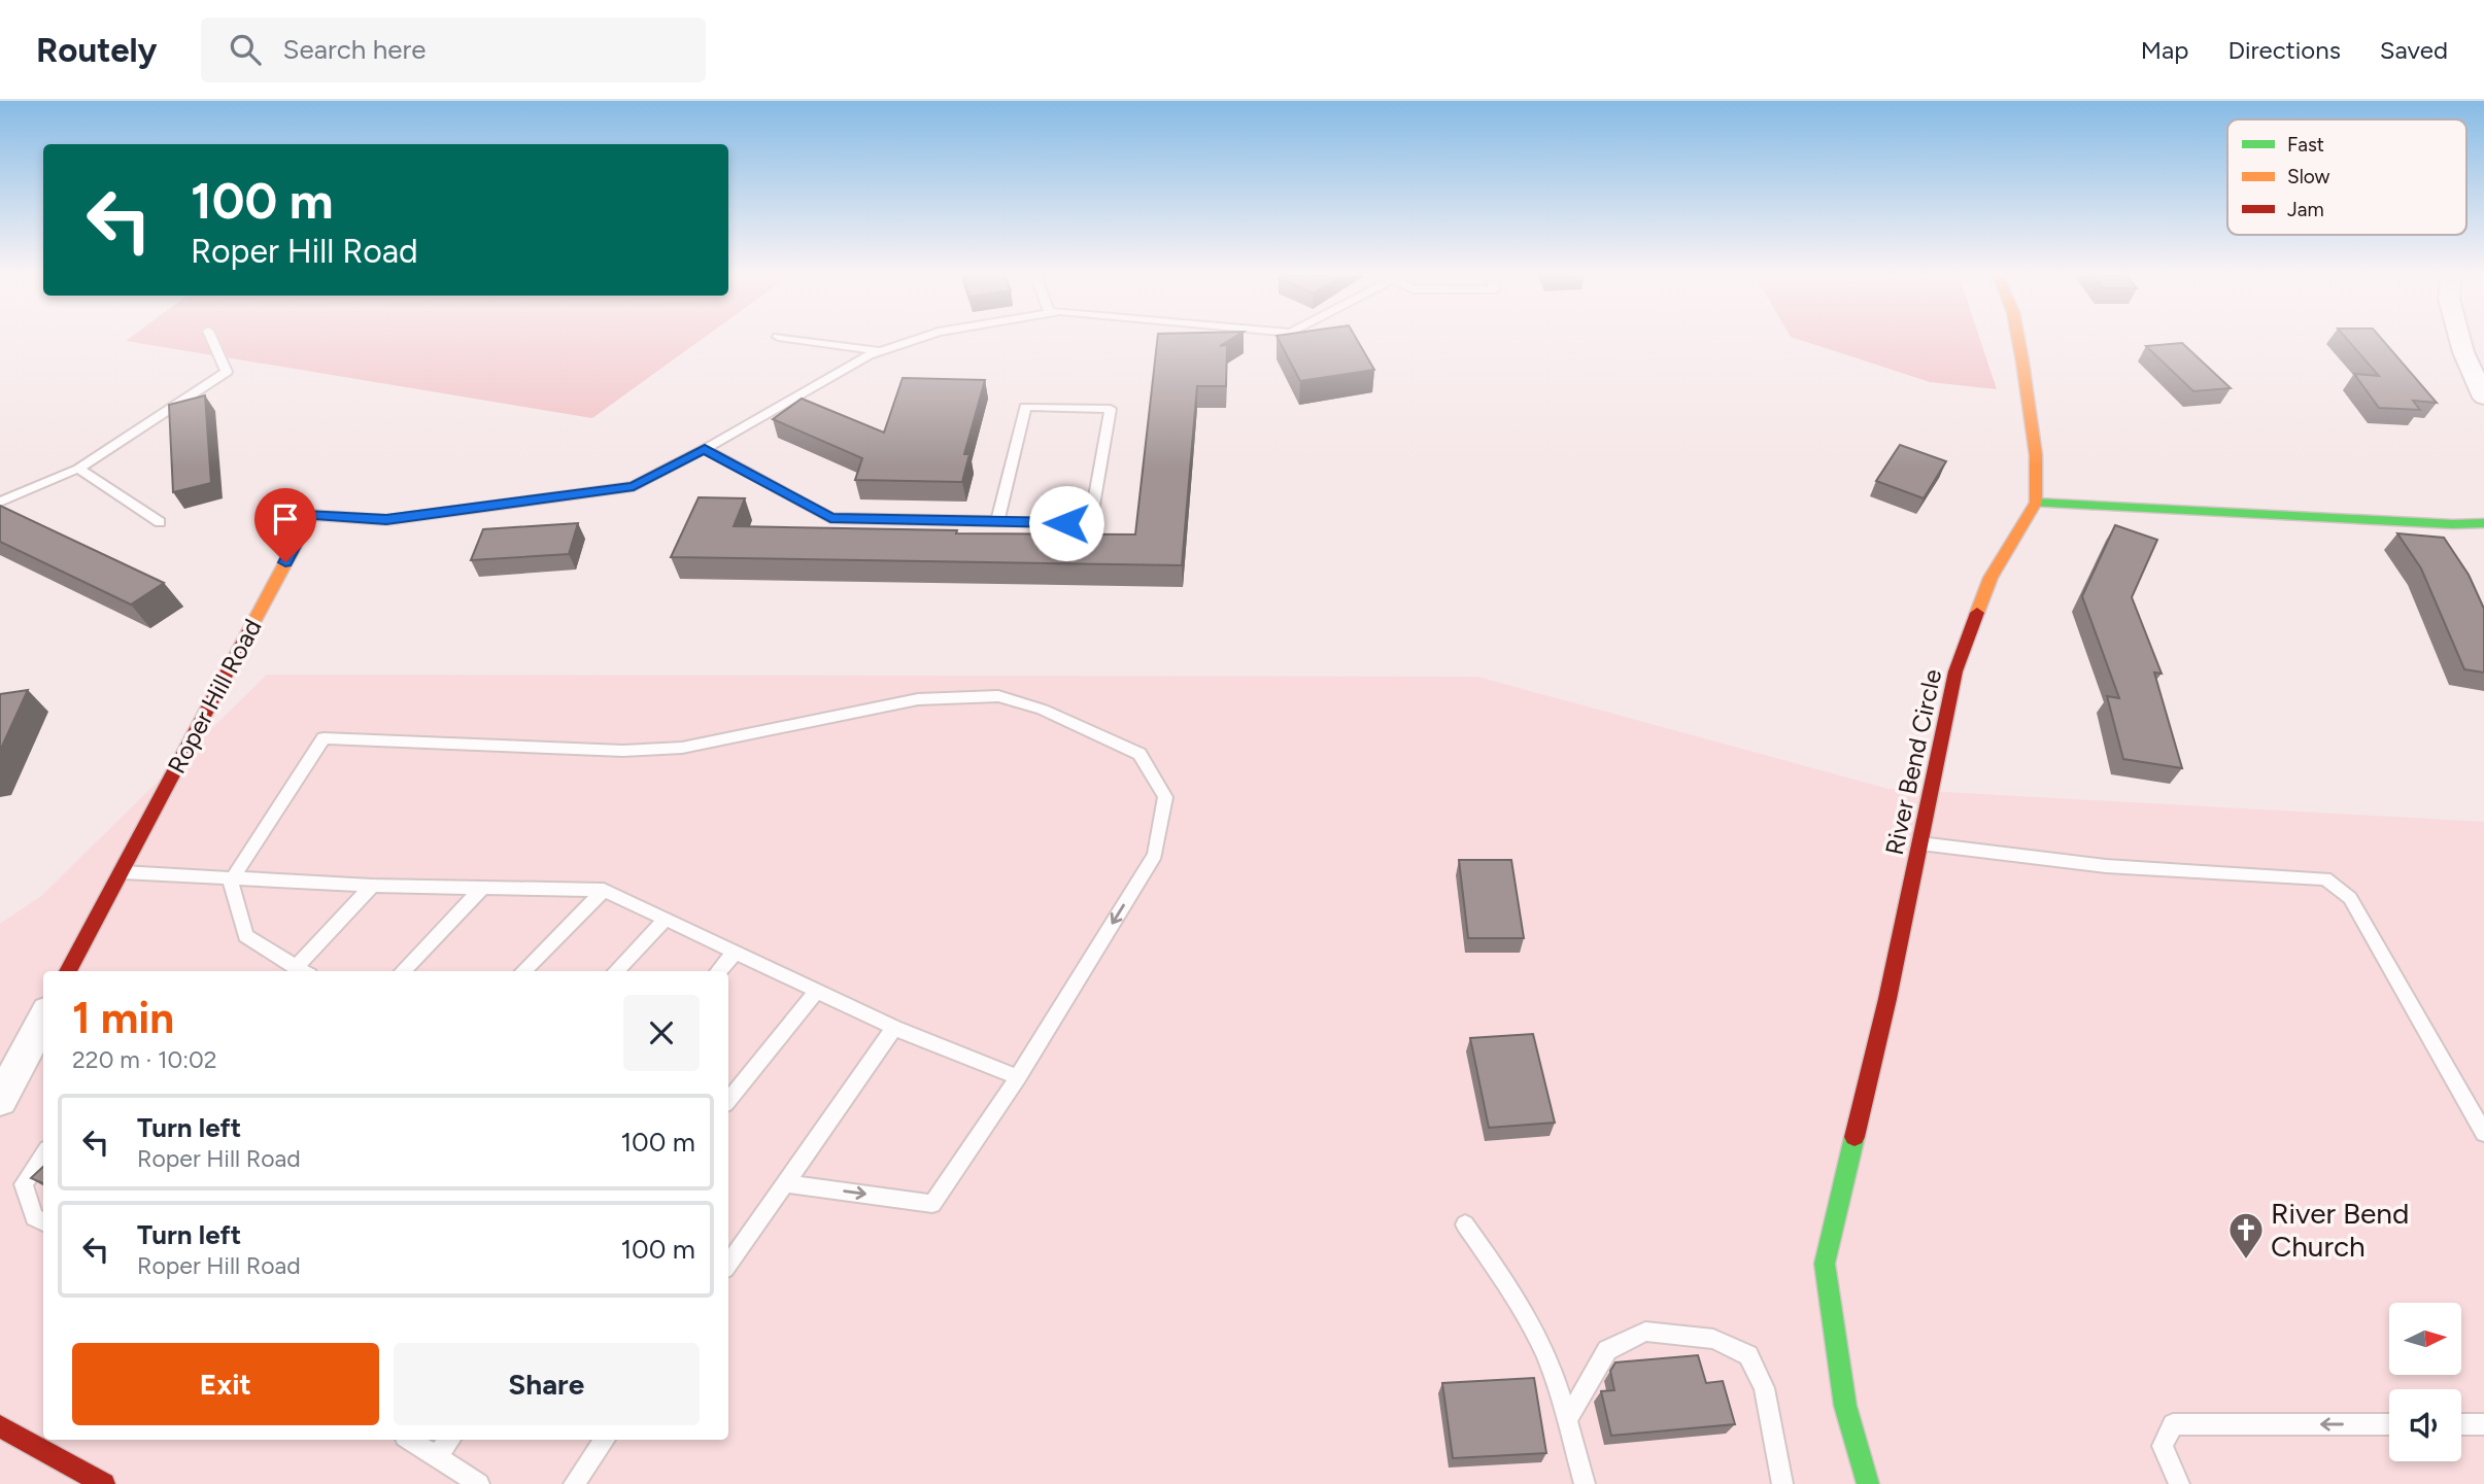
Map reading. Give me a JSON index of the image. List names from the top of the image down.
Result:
{
  "streets": {
    "street": ["Roper Hill Road", "River Bend Circle"]
  },
  "places": {
    "church": ["River Bend Church"]
  },
  "legend": ["Fast", "Slow", "Jam"],
  "north": "right",
  "page": {
    "header": "Routely",
    "search": "Search here",
    "nav": ["Map", "Directions", "Saved"],
    "turn": ["100 m", "Roper Hill Road"],
    "heading": ["1 min", "220 m · 10:02"],
    "list": [
      {
        "name": "Turn left",
        "note": "Roper Hill Road",
        "value": "100 m"
      },
      {
        "name": "Turn left",
        "note": "Roper Hill Road",
        "value": "100 m"
      }
    ],
    "buttons": ["Exit", "Share"]
  }
}
